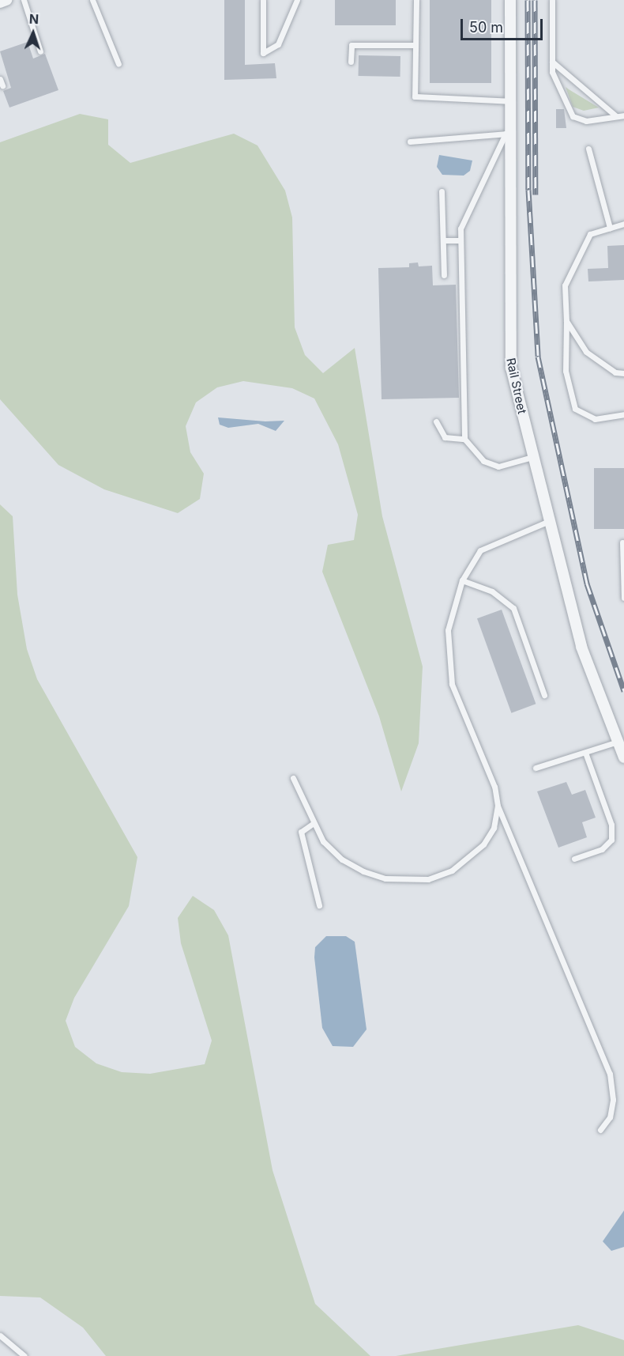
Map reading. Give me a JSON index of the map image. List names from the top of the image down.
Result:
{
  "streets": {
    "street": ["Rail Street"]
  },
  "scale_bar": "50 m",
  "north": "top"
}
